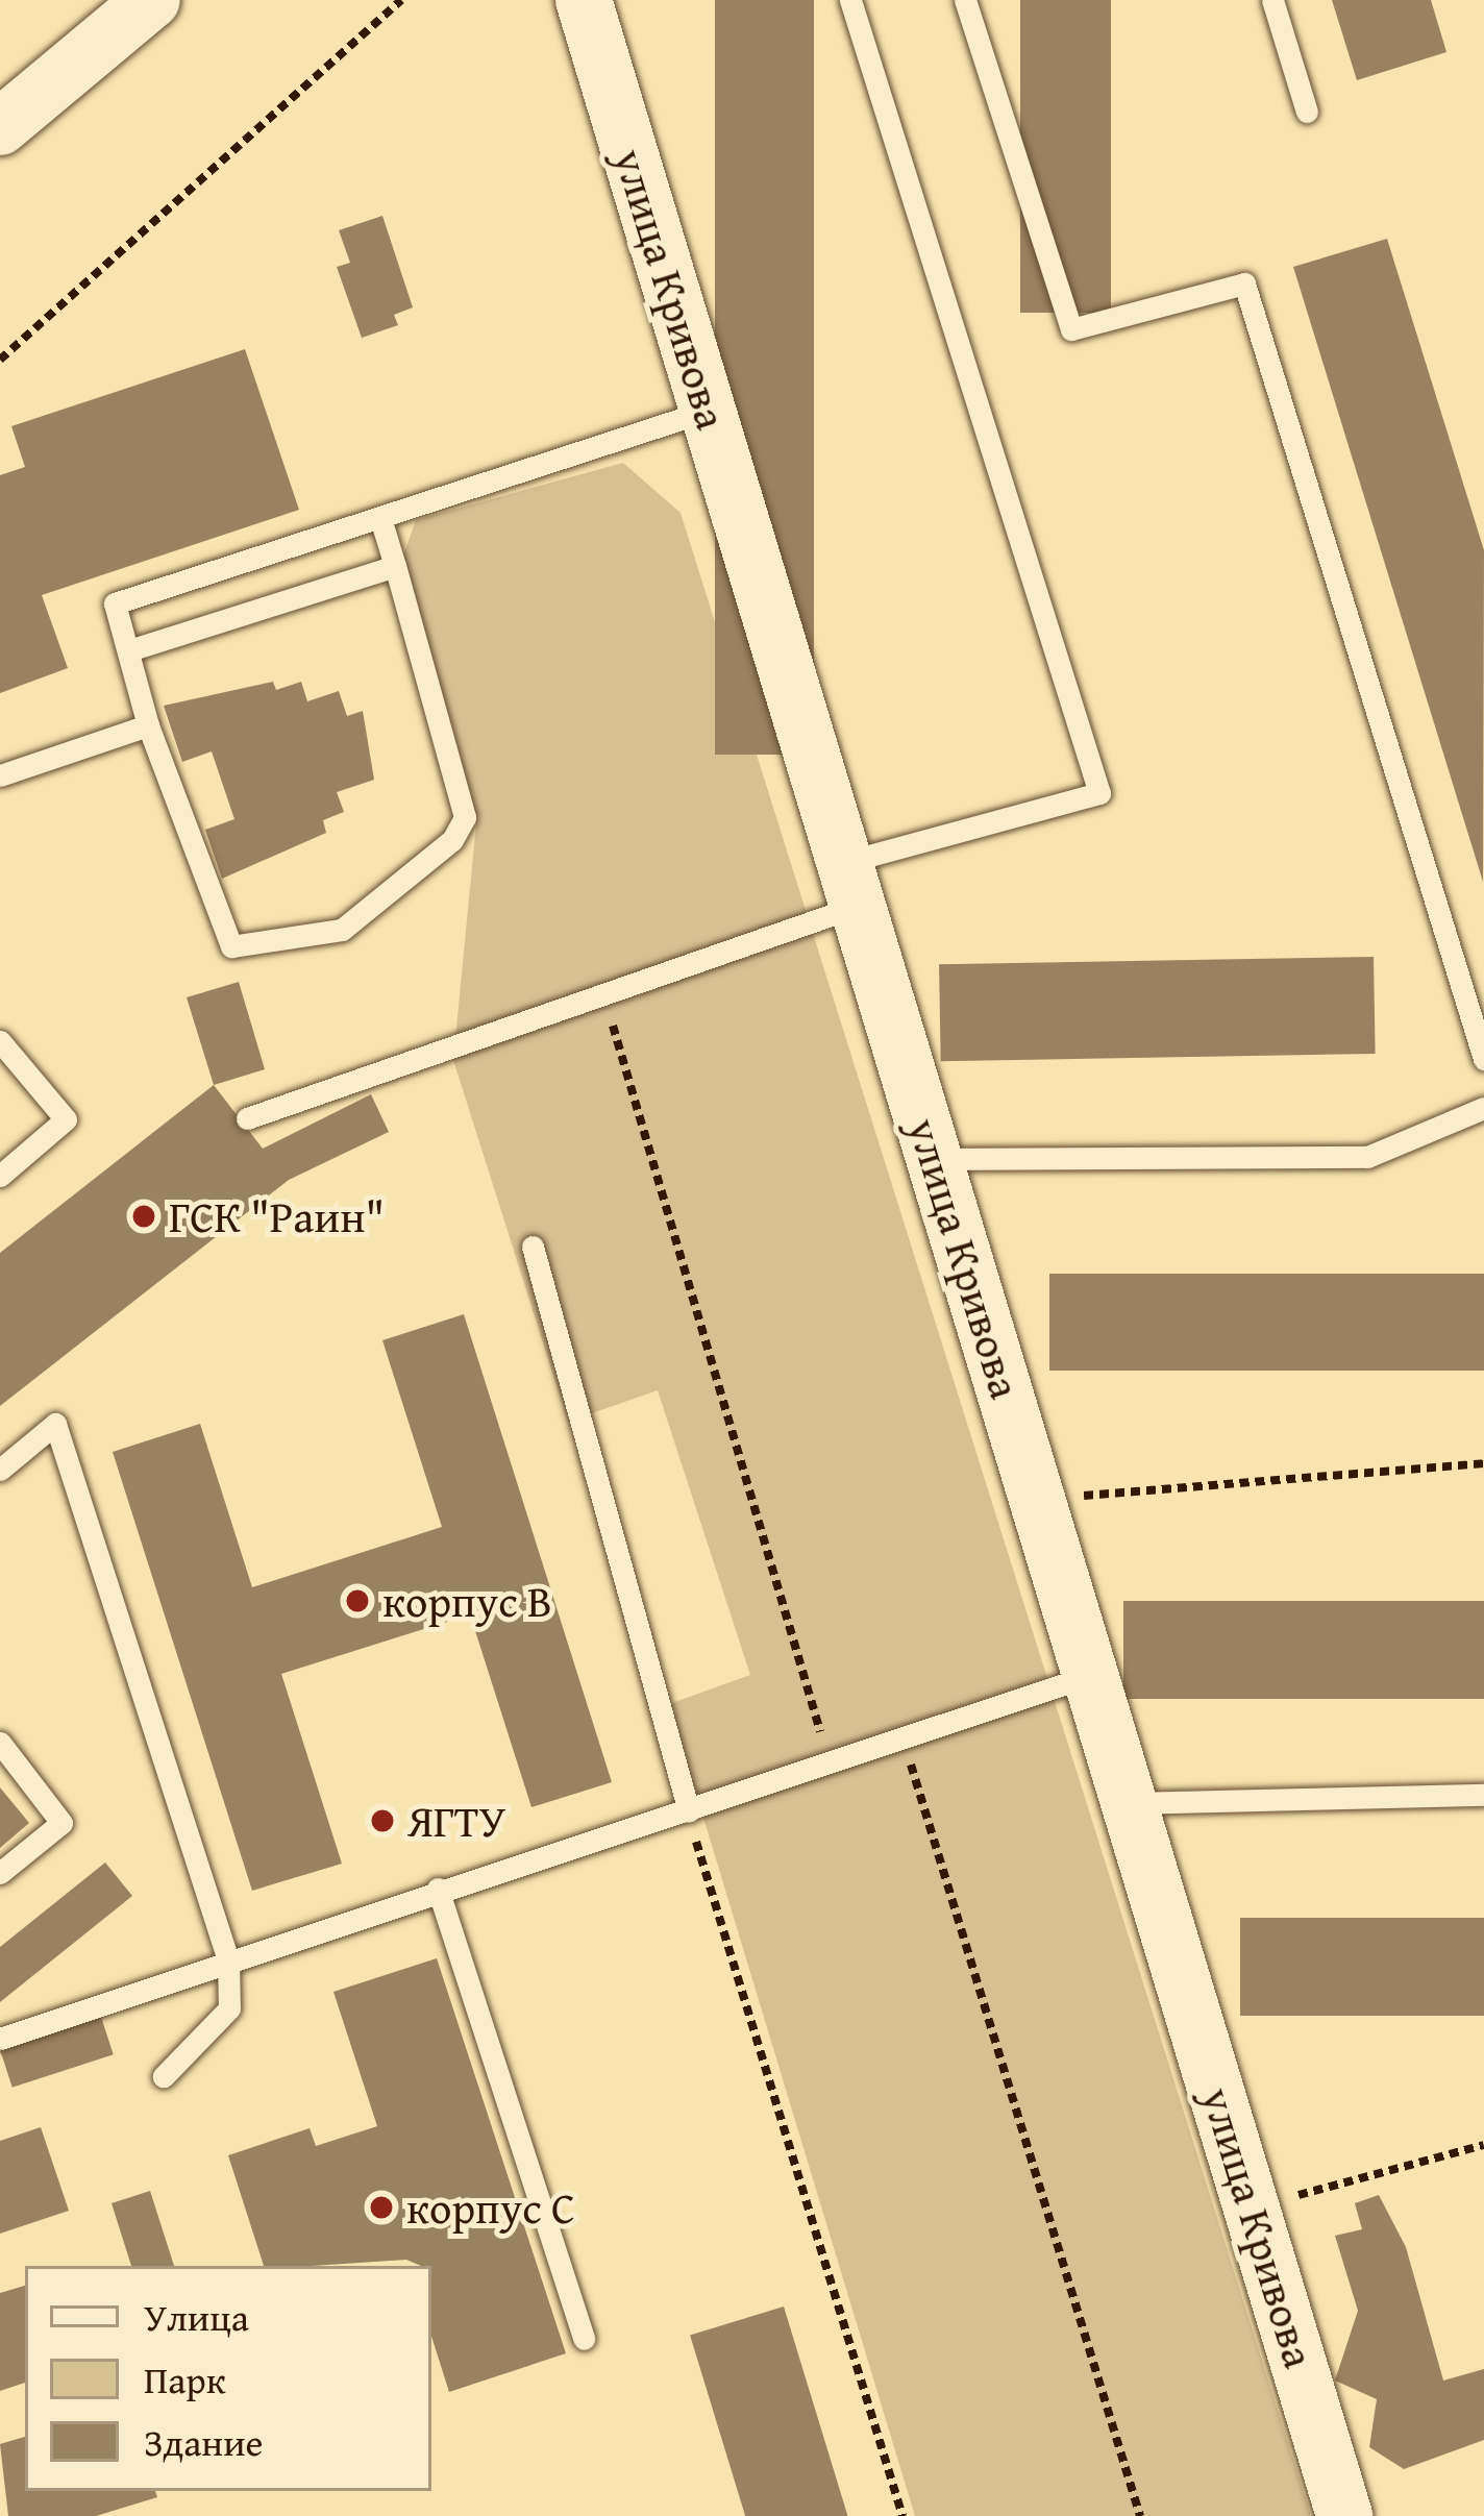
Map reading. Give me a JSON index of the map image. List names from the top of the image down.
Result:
{
  "streets": {
    "street": ["улица Кривова"]
  },
  "places": [
    "ГСК \"Раин\"",
    "корпус В",
    "ЯГТУ",
    "корпус С"
  ],
  "legend": ["Улица", "Парк", "Здание"]
}
